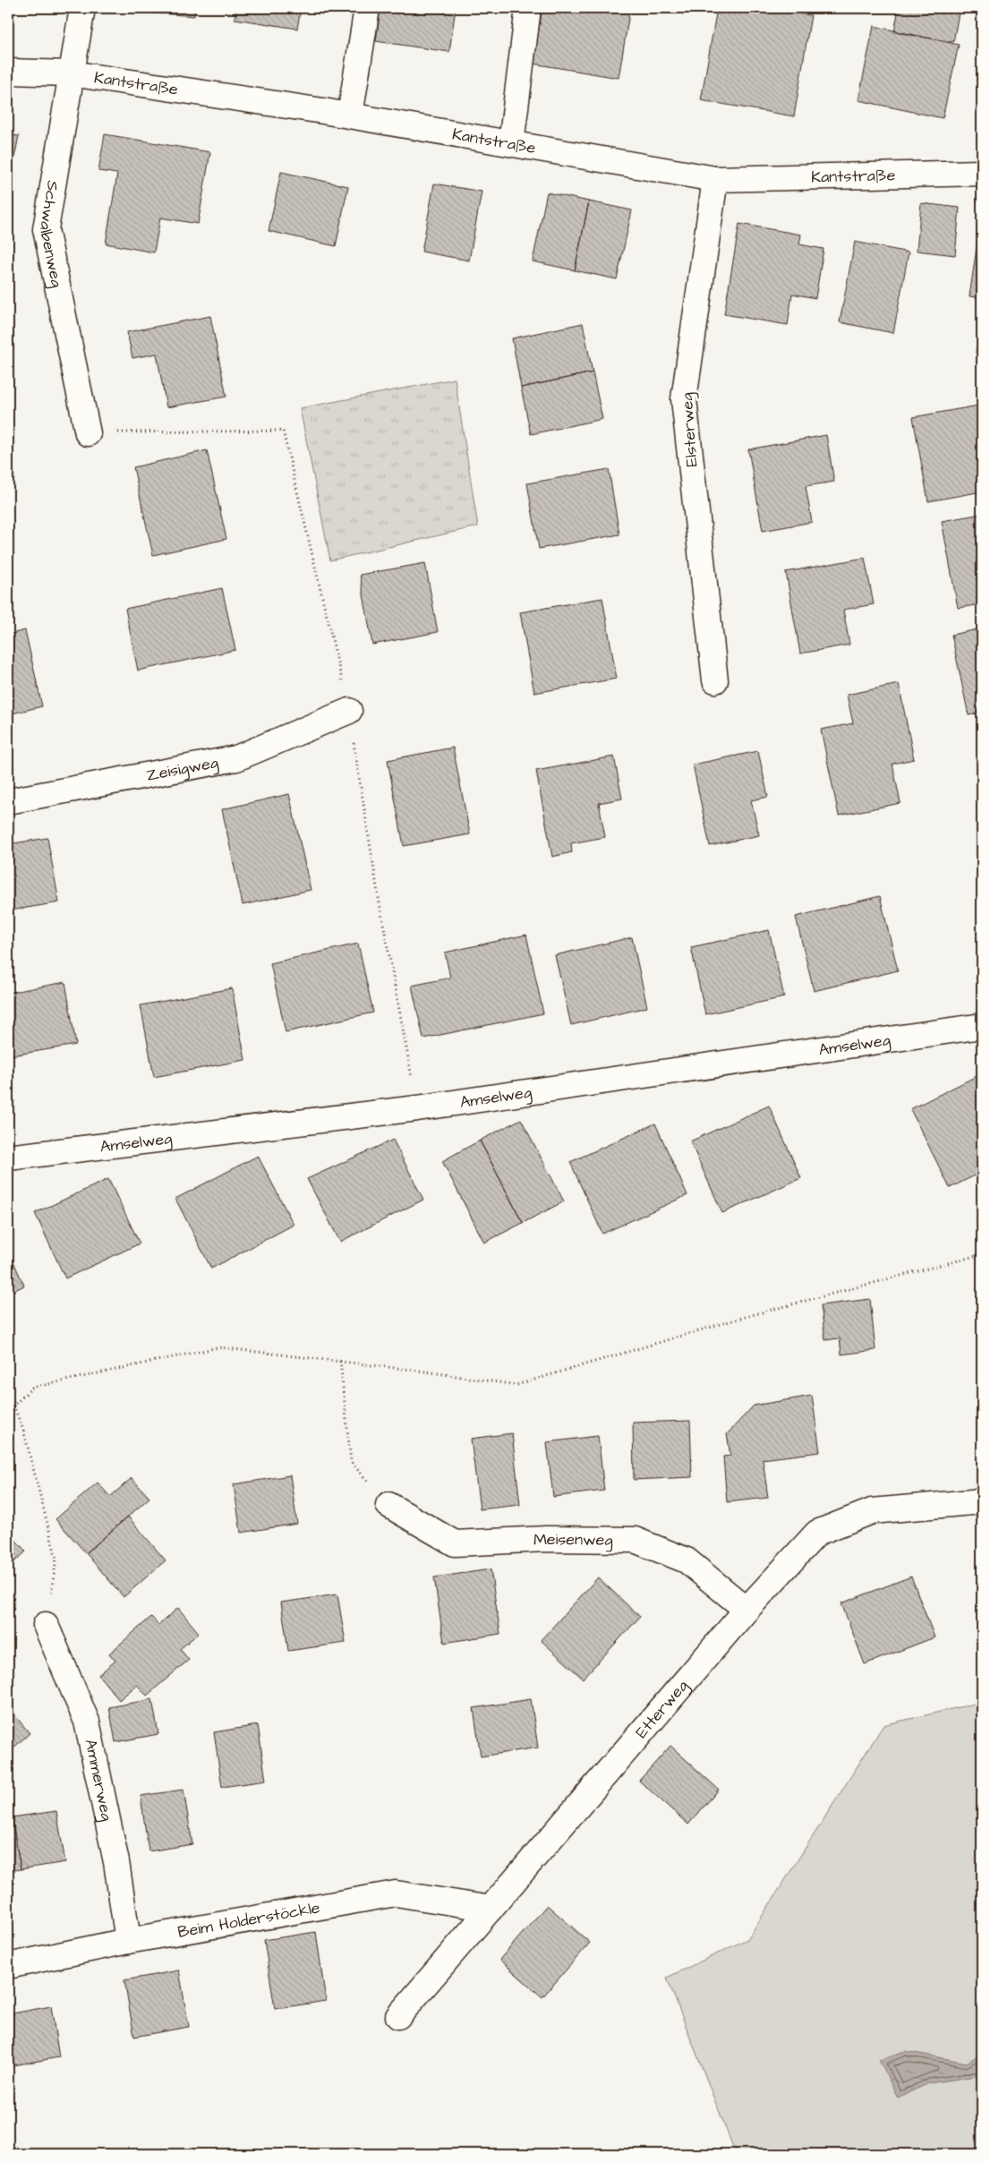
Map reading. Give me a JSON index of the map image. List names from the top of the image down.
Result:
{
  "streets": {
    "street": [
      "Kantstraße",
      "Schwalbenweg",
      "Elsterweg",
      "Zeisigweg",
      "Amselweg",
      "Meisenweg",
      "Etterweg",
      "Ammerweg",
      "Beim Holderstöckle"
    ]
  },
  "crossings": [
    ["Kantstraße", "Schwalbenweg"],
    ["Kantstraße", "Elsterweg"],
    ["Meisenweg", "Etterweg"],
    ["Etterweg", "Beim Holderstöckle"],
    ["Ammerweg", "Beim Holderstöckle"]
  ]
}
